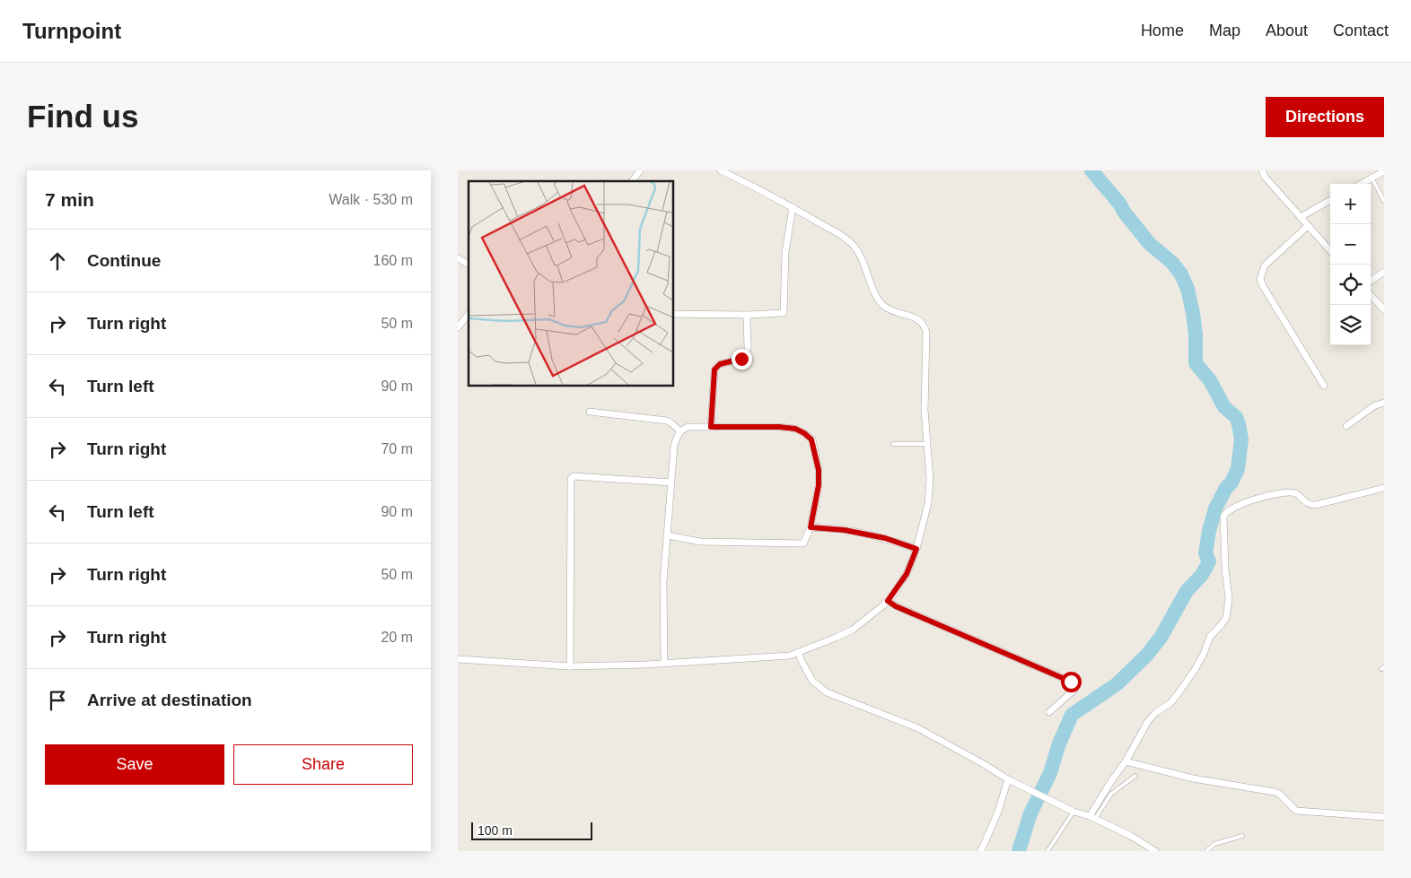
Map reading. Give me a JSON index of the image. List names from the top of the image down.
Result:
{
  "scale_bar": "100 m",
  "page": {
    "header": "Turnpoint",
    "nav": [
      "Home",
      "Map",
      "About",
      "Contact"
    ],
    "buttons": [
      "Directions",
      ["Save", "Share"]
    ],
    "title": "Find us",
    "heading": ["7 min", "Walk · 530 m"],
    "map_buttons": ["+", "−"],
    "list": [
      ["Continue", "160 m"],
      ["Turn right", "50 m"],
      ["Turn left", "90 m"],
      ["Turn right", "70 m"],
      ["Turn left", "90 m"],
      ["Turn right", "50 m"],
      ["Turn right", "20 m"],
      "Arrive at destination"
    ],
    "scale": "100 m"
  }
}
